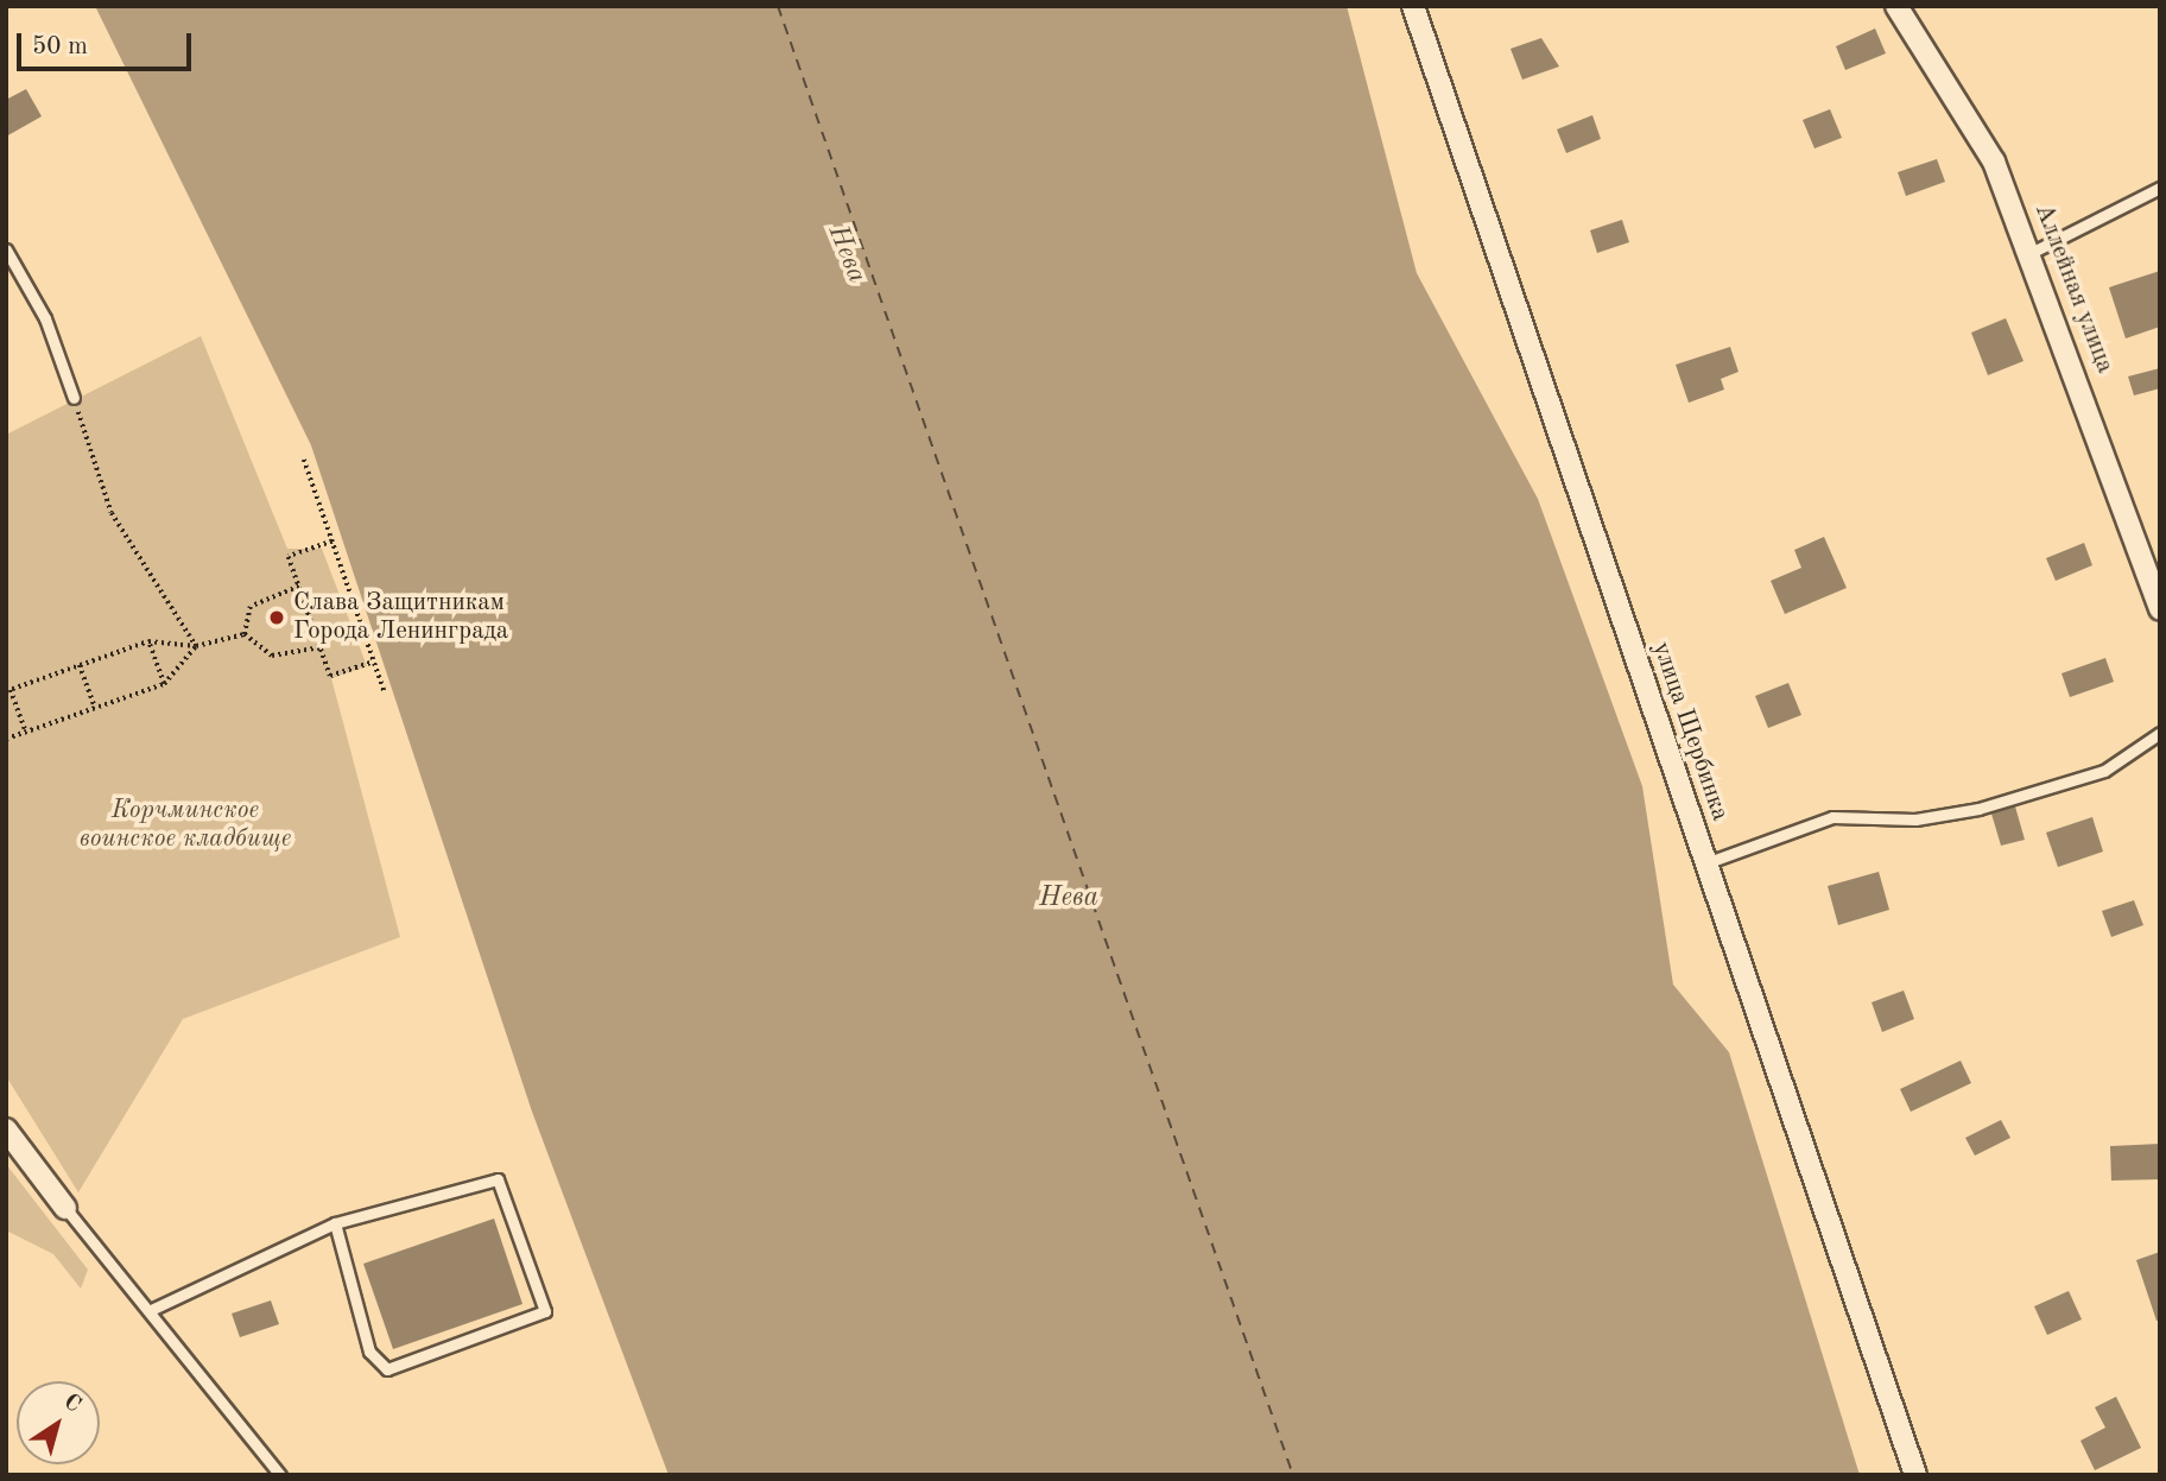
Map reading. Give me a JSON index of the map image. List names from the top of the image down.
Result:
{
  "streets": {
    "street": ["Аллейная улица", "улица Щербинка"]
  },
  "water": ["Нева"],
  "parks": ["Корчминское воинское кладбище"],
  "places": ["Слава Защитникам Города Ленинграда"],
  "scale_bar": "50 m",
  "north": "top right"
}
